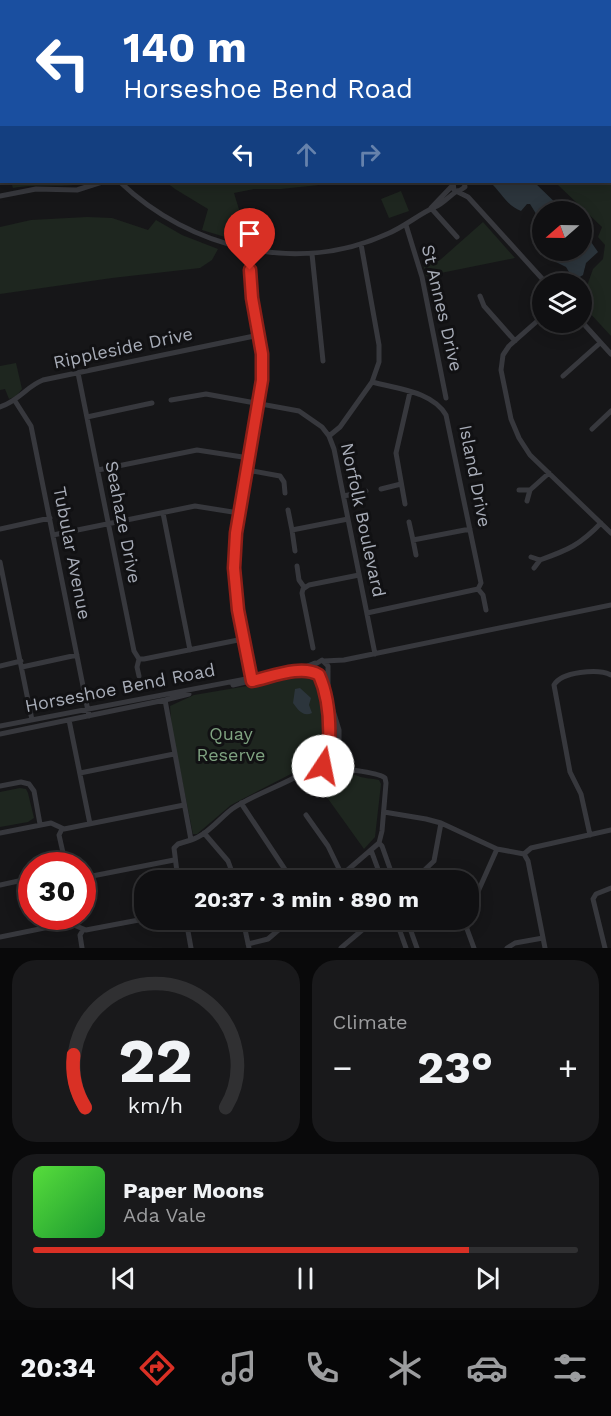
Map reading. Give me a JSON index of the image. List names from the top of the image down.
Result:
{
  "streets": {
    "street": [
      "St Annes Drive",
      "Rippleside Drive",
      "Island Drive",
      "Norfolk Boulevard",
      "Seahaze Drive",
      "Tubular Avenue",
      "Horseshoe Bend Road"
    ]
  },
  "crossings": [
    ["Rippleside Drive", "Seahaze Drive"],
    ["Rippleside Drive", "Tubular Avenue"],
    ["Tubular Avenue", "Horseshoe Bend Road"]
  ],
  "parks": ["Quay Reserve"],
  "north": "left",
  "page": {
    "turn": ["140 m", "Horseshoe Bend Road"],
    "limit": "30",
    "trip": "20:37 · 3 min · 890 m",
    "tile": "Climate",
    "heat": ["−", "23°", "+"],
    "song": ["Paper Moons", "Ada Vale"],
    "tabs": "20:34",
    "gauge": ["22", "km/h"]
  }
}
